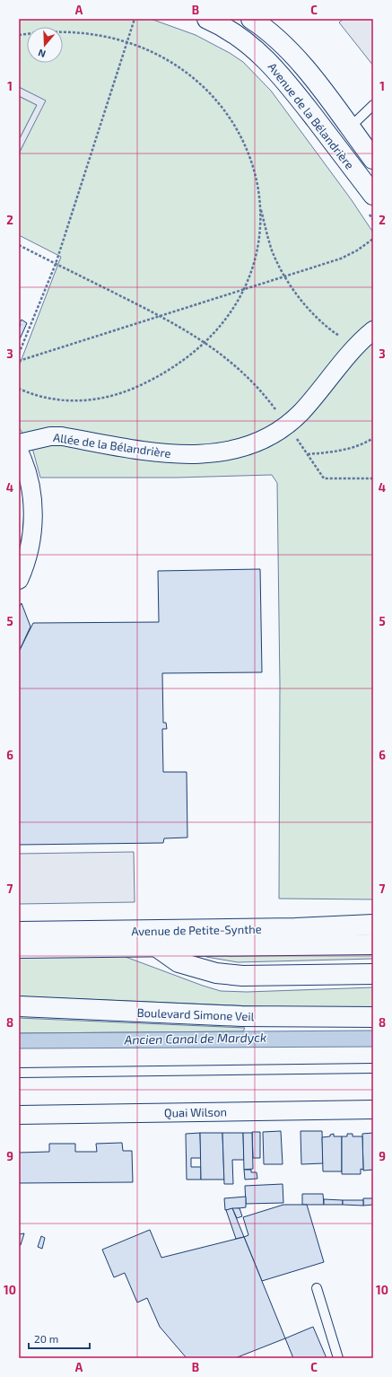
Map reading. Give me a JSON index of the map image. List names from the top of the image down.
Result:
{
  "streets": {
    "street": [
      "Avenue de la Bélandrière",
      "Allée de la Bélandrière",
      "Avenue de Petite-Synthe",
      "Boulevard Simone Veil",
      "Quai Wilson"
    ]
  },
  "water": ["Ancien Canal de Mardyck"],
  "scale_bar": "20 m",
  "north": "bottom",
  "grid": {
    "columns": ["A", "B", "C"],
    "rows": [
      "1",
      "2",
      "3",
      "4",
      "5",
      "6",
      "7",
      "8",
      "9",
      "10"
    ]
  }
}
